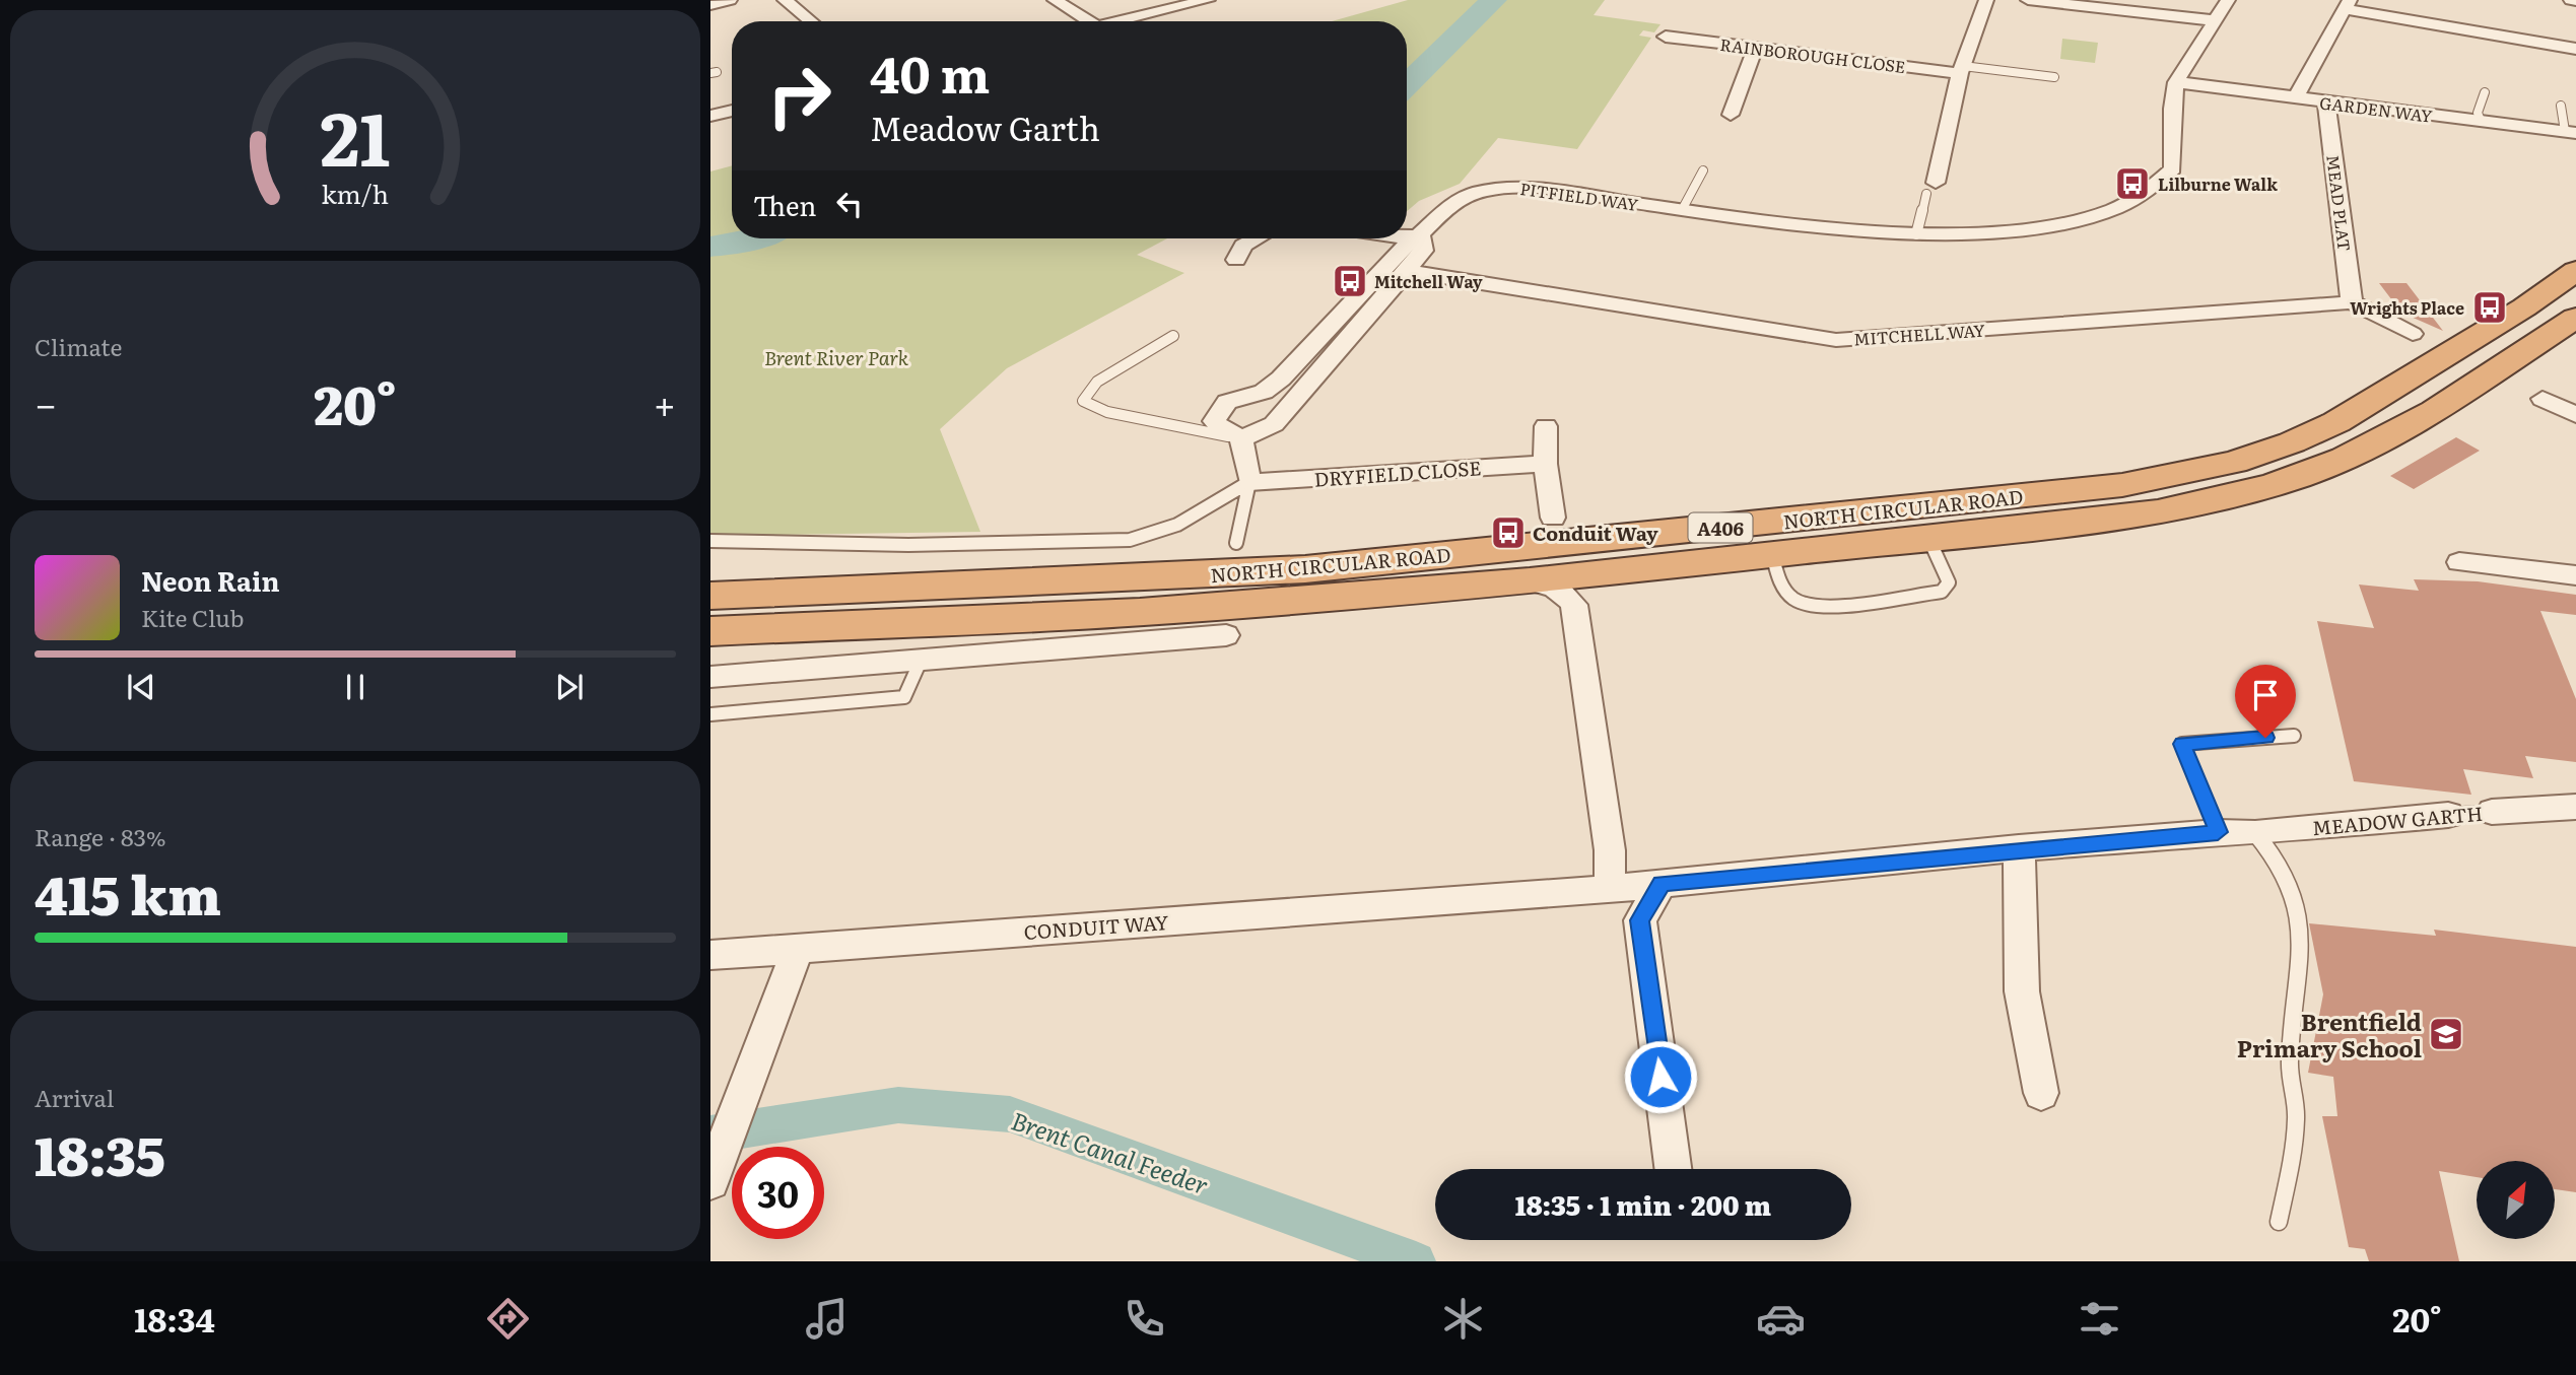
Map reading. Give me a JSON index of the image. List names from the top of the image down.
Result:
{
  "streets": {
    "highway": ["NORTH CIRCULAR ROAD", "A406"],
    "street": [
      "RAINBOROUGH CLOSE",
      "GARDEN WAY",
      "PITFIELD WAY",
      "MEAD PLAT",
      "MITCHELL WAY",
      "DRYFIELD CLOSE",
      "MEADOW GARTH",
      "CONDUIT WAY"
    ]
  },
  "crossings": [
    ["GARDEN WAY", "PITFIELD WAY"],
    ["GARDEN WAY", "MEAD PLAT"],
    ["PITFIELD WAY", "MITCHELL WAY"],
    ["MEAD PLAT", "MITCHELL WAY"],
    ["MEADOW GARTH", "CONDUIT WAY"]
  ],
  "water": ["Brent Canal Feeder"],
  "parks": ["Brent River Park"],
  "places": {
    "bus stop": [
      "Lilburne Walk",
      "Mitchell Way",
      "Wrights Place",
      "Conduit Way"
    ],
    "school or university": ["Brentfield Primary School"]
  },
  "north": "top right",
  "page": {
    "turn": ["40 m", "Meadow Garth"],
    "then": "Then",
    "tile": [
      "Climate",
      ["Range · 83%", "415 km"],
      ["Arrival", "18:35"]
    ],
    "heat": ["−", "20°", "+"],
    "song": ["Neon Rain", "Kite Club"],
    "limit": "30",
    "trip": "18:35 · 1 min · 200 m",
    "tabs": ["18:34", "20°"],
    "gauge": ["21", "km/h"]
  }
}
